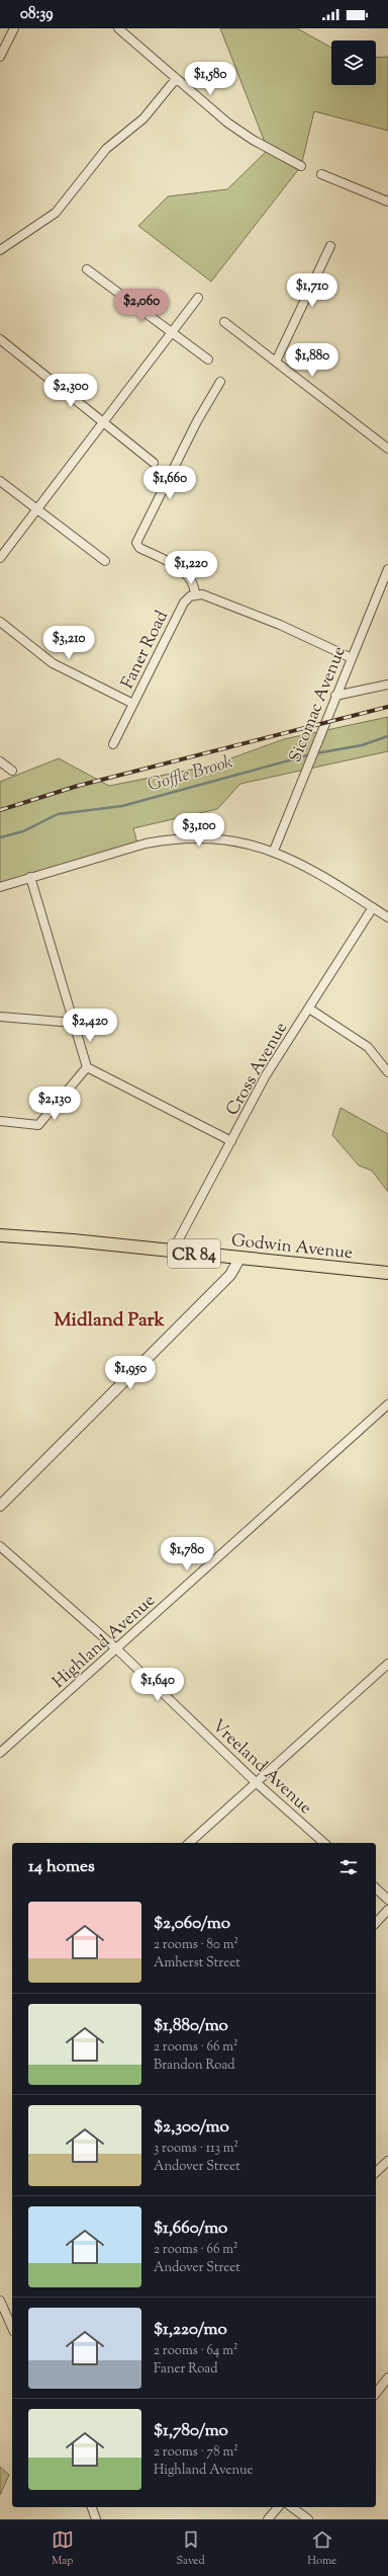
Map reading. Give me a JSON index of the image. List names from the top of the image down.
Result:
{
  "streets": {
    "main road": ["Godwin Avenue", "CR 84"],
    "street": [
      "Faner Road",
      "Sicomac Avenue",
      "Cross Avenue",
      "Highland Avenue",
      "Vreeland Avenue"
    ]
  },
  "crossings": [
    ["Cross Avenue", "Godwin Avenue"],
    ["Highland Avenue", "Vreeland Avenue"]
  ],
  "districts": ["Midland Park"],
  "water": ["Goffle Brook"],
  "page": {
    "status": "08:39",
    "price": [
      "$1,580",
      "$1,710",
      "$2,060",
      "$1,880",
      "$2,300",
      "$1,660",
      "$1,220",
      "$3,210",
      "$3,100",
      "$2,420",
      "$2,130",
      "$1,950",
      "$1,780",
      "$1,640"
    ],
    "heading": "14 homes",
    "list": [
      {
        "name": "$2,060/mo",
        "note": "2 rooms · 80 m² · Amherst Street"
      },
      {
        "name": "$1,880/mo",
        "note": "2 rooms · 66 m² · Brandon Road"
      },
      {
        "name": "$2,300/mo",
        "note": "3 rooms · 113 m² · Andover Street"
      },
      {
        "name": "$1,660/mo",
        "note": "2 rooms · 66 m² · Andover Street"
      },
      {
        "name": "$1,220/mo",
        "note": "2 rooms · 64 m² · Faner Road"
      },
      {
        "name": "$1,780/mo",
        "note": "2 rooms · 78 m² · Highland Avenue"
      }
    ],
    "tabs": ["Map", "Saved", "Home"]
  }
}
